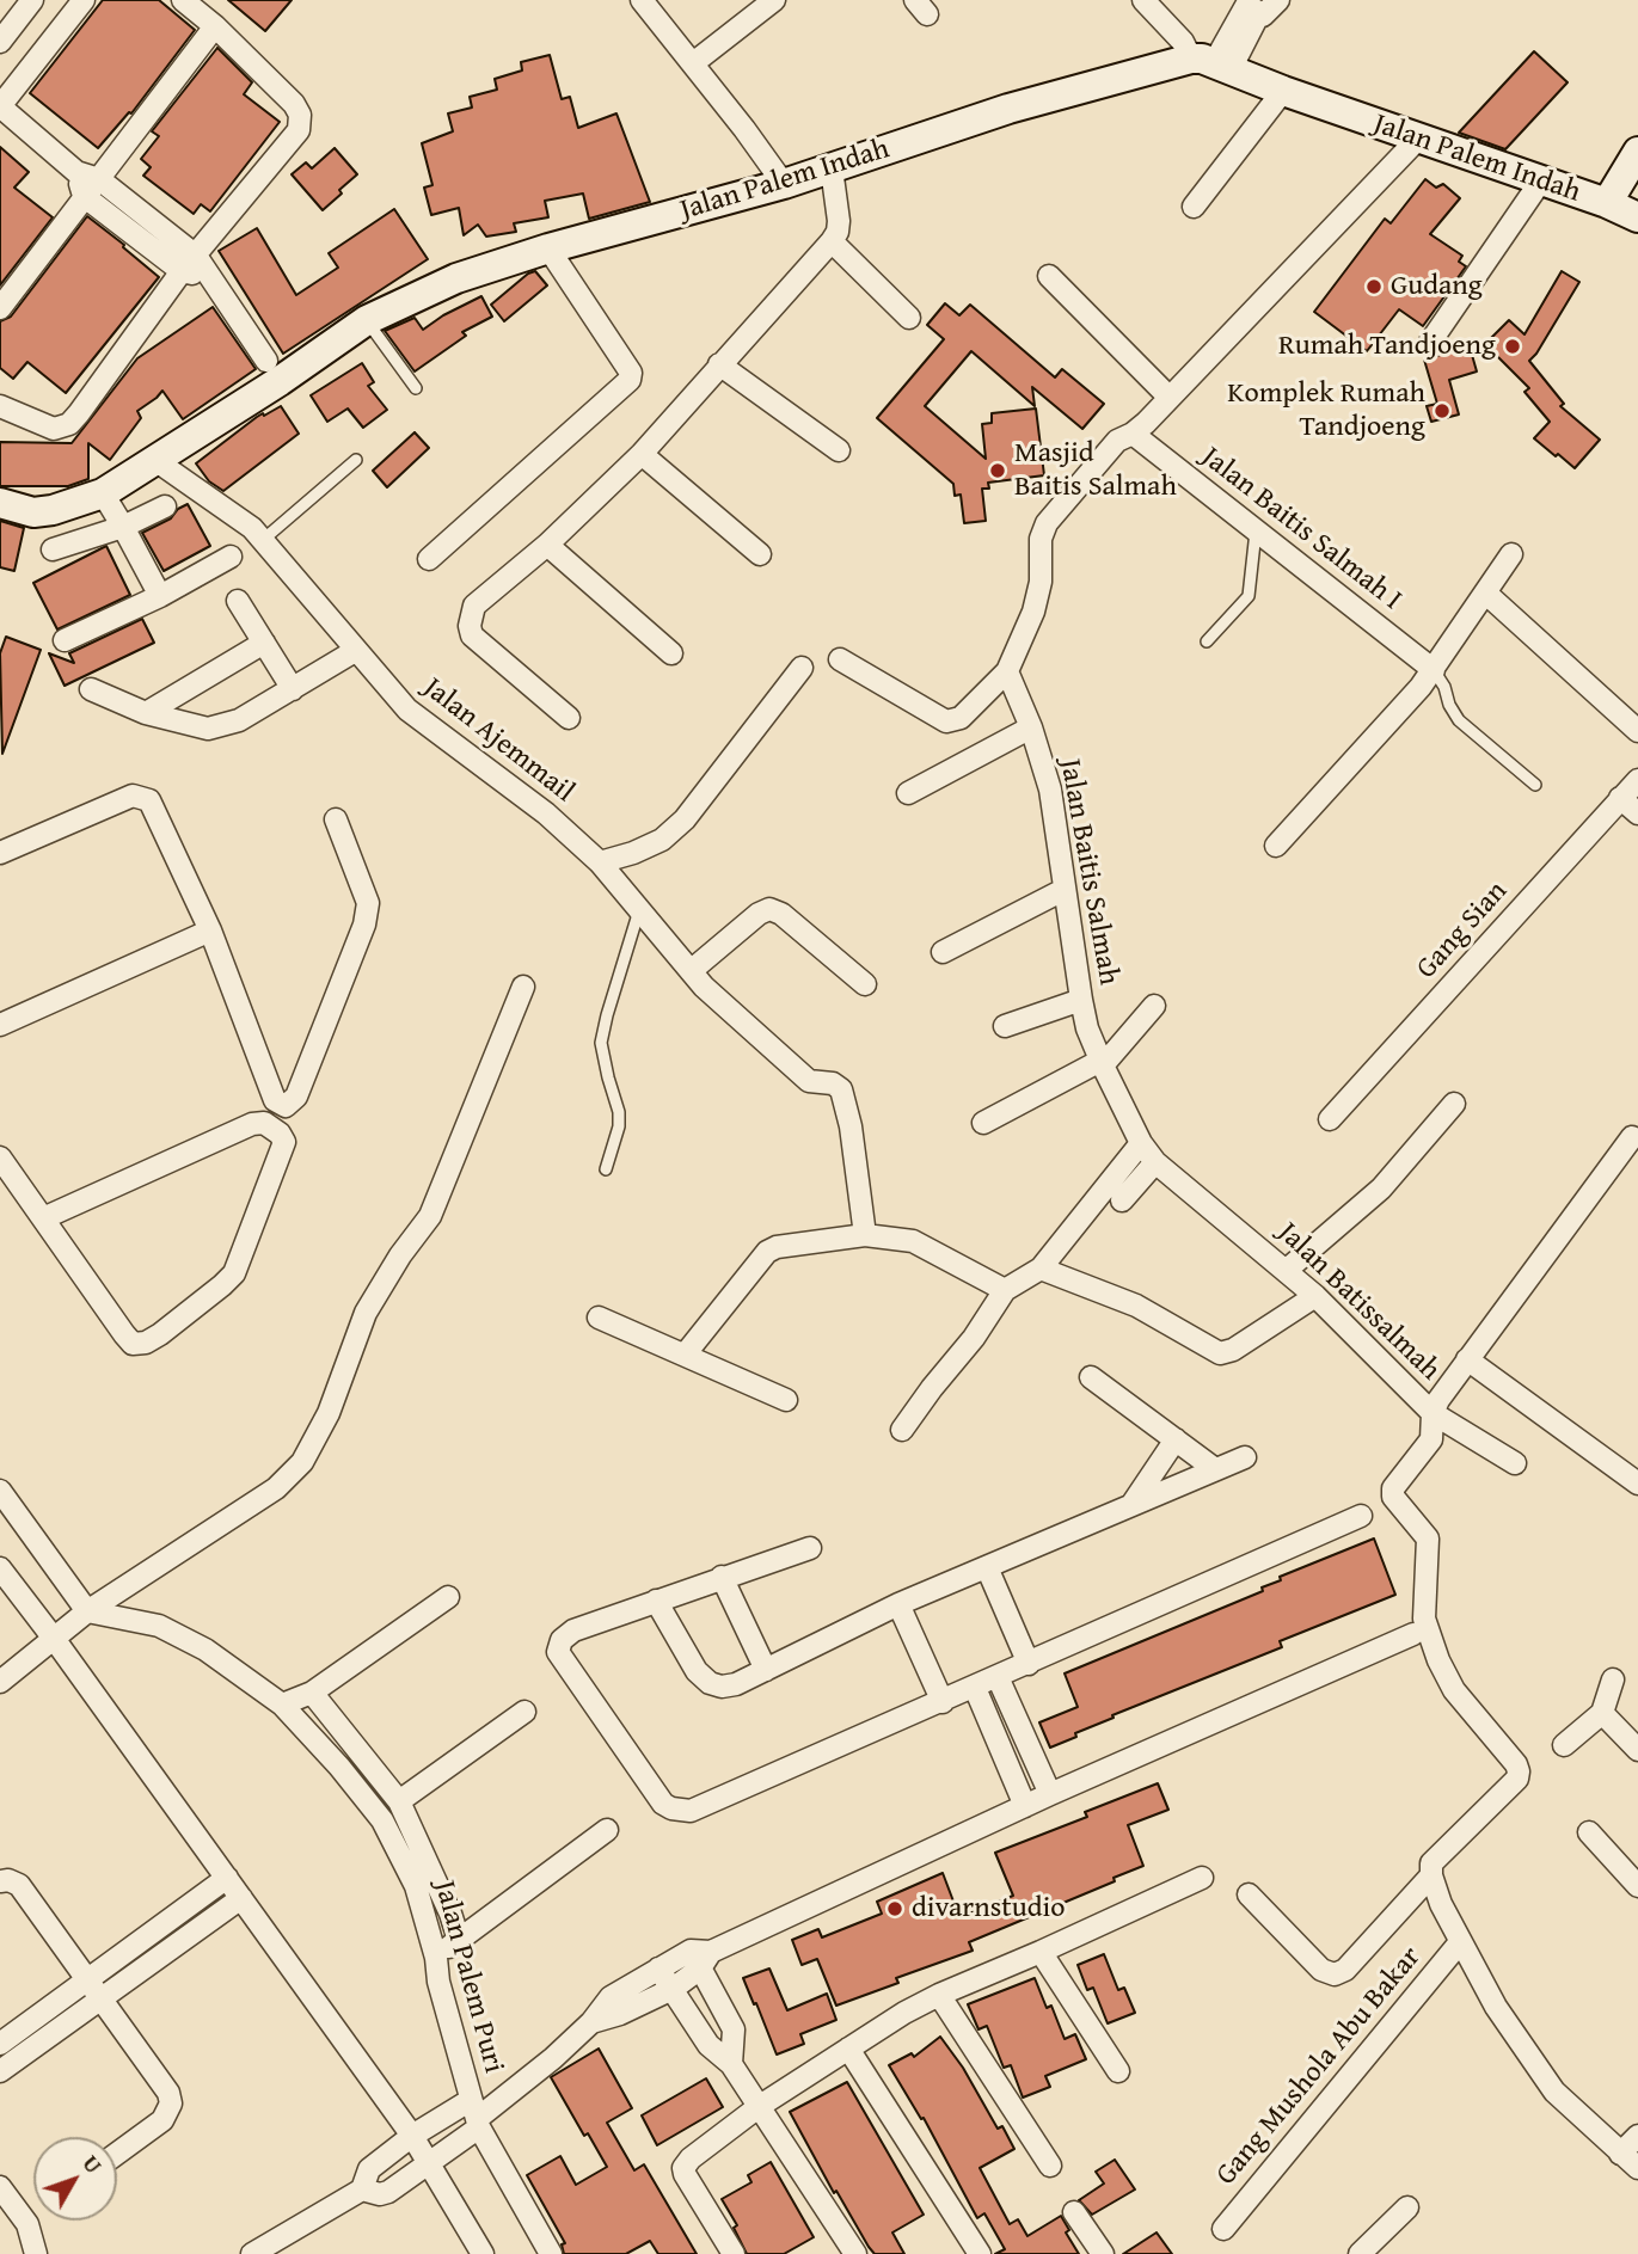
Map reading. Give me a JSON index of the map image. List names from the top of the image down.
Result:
{
  "streets": {
    "street": [
      "Jalan Palem Indah",
      "Jalan Baitis Salmah I",
      "Jalan Ajemmail",
      "Jalan Baitis Salmah",
      "Gang Sian",
      "Jalan Batissalmah",
      "Jalan Palem Puri",
      "Gang Mushola Abu Bakar"
    ]
  },
  "crossings": [
    ["Jalan Palem Indah", "Jalan Ajemmail"],
    ["Jalan Baitis Salmah", "Jalan Batissalmah"],
    ["Jalan Batissalmah", "Gang Mushola Abu Bakar"]
  ],
  "places": [
    "Gudang",
    "Rumah Tandjoeng",
    "Komplek Rumah Tandjoeng",
    "Masjid Baitis Salmah",
    "divarnstudio"
  ],
  "north": "top right"
}
